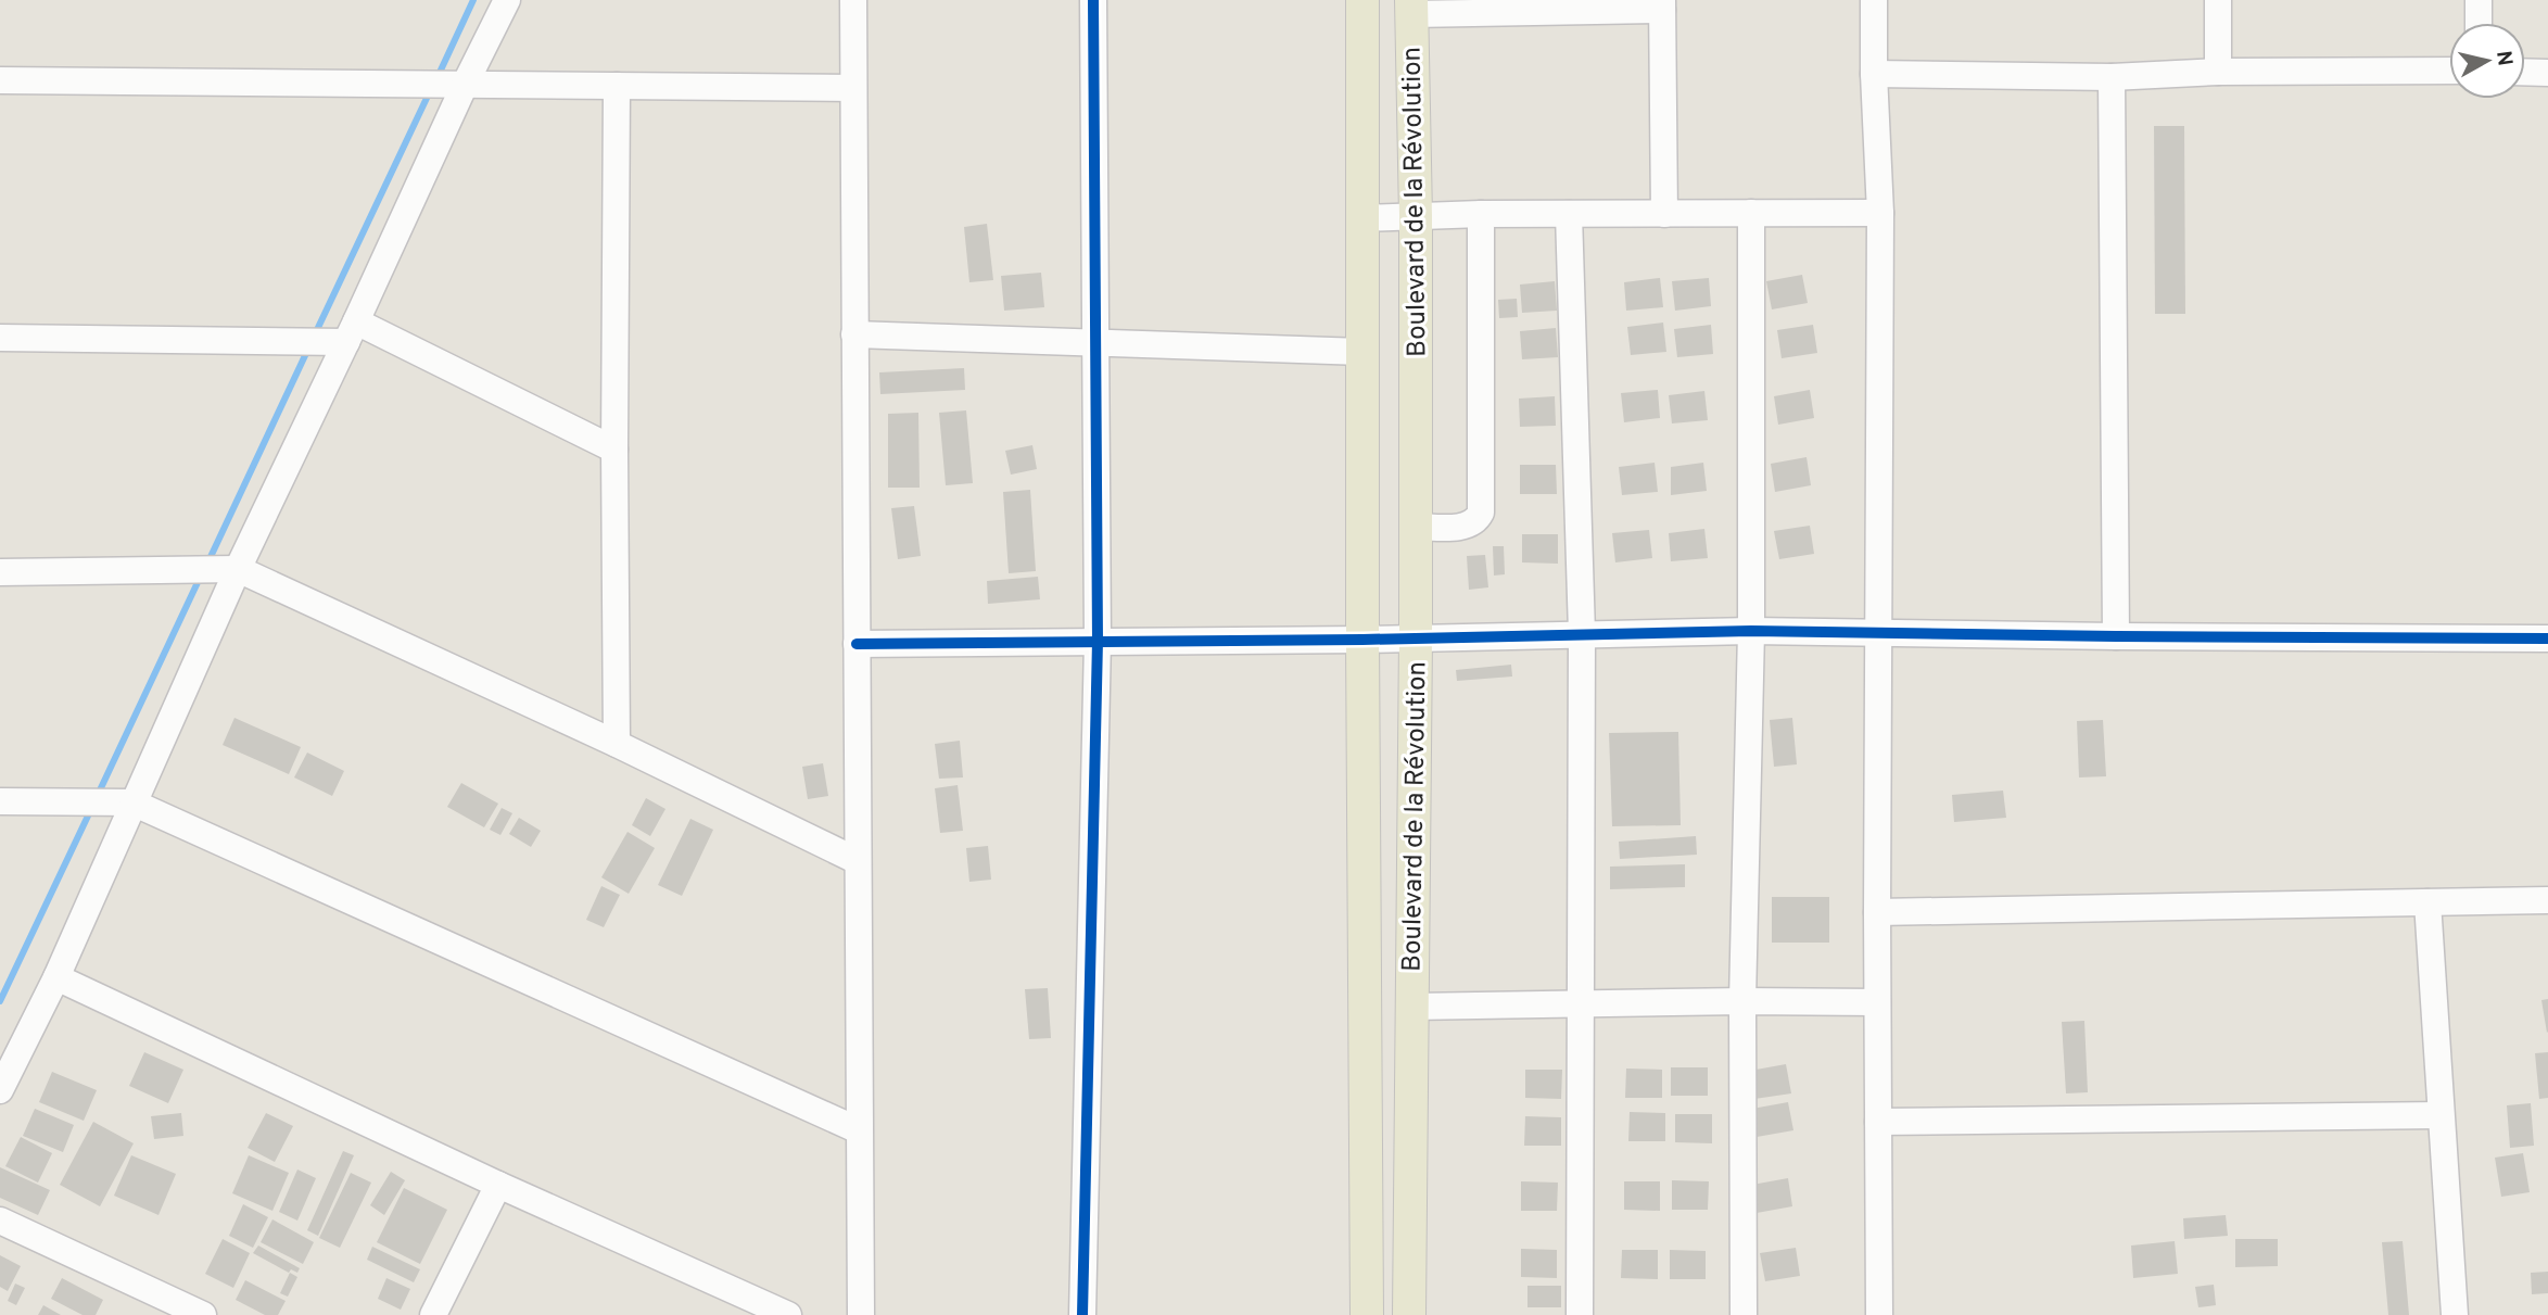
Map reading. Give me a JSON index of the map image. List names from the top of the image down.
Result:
{
  "streets": {
    "main road": ["Boulevard de la Révolution"]
  },
  "north": "right"
}
